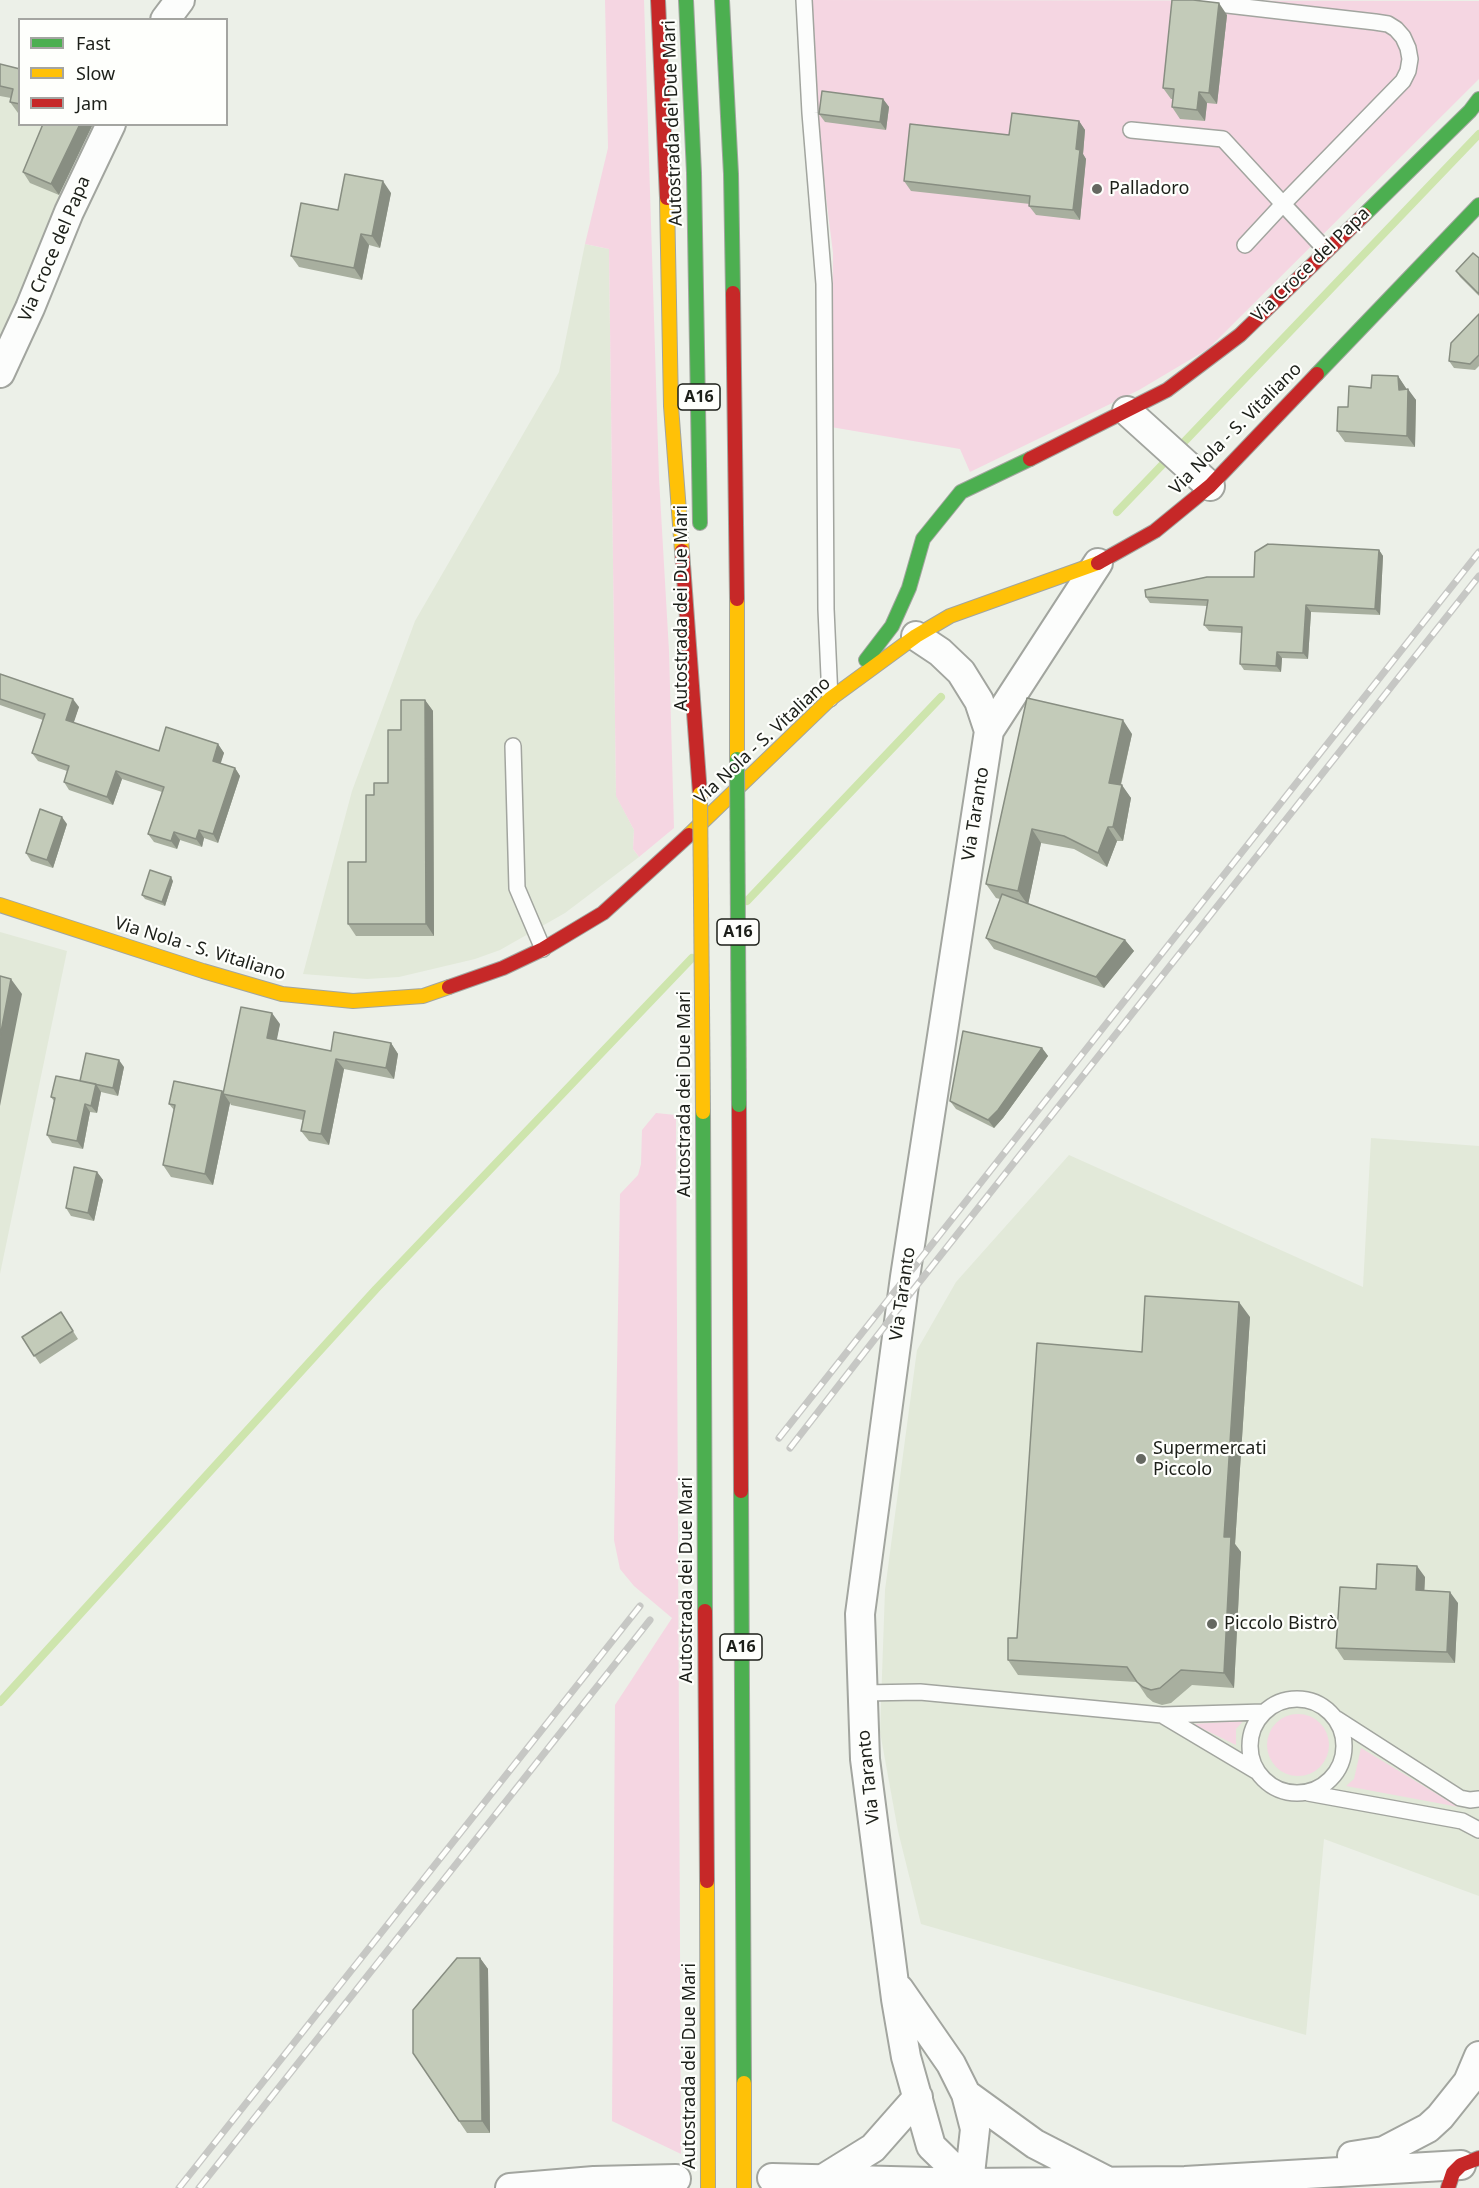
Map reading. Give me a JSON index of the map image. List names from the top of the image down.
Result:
{
  "streets": {
    "main road": [
      "Autostrada dei Due Mari",
      "Via Croce del Papa",
      "A16",
      "Via Nola - S. Vitaliano"
    ],
    "street": ["Via Taranto"]
  },
  "crossings": [
    ["Via Croce del Papa", "Via Nola - S. Vitaliano"],
    ["Via Croce del Papa", "Via Taranto"],
    ["Via Nola - S. Vitaliano", "Via Taranto"]
  ],
  "places": ["Palladoro", "Supermercati Piccolo", "Piccolo Bistrò"],
  "legend": ["Fast", "Slow", "Jam"]
}
